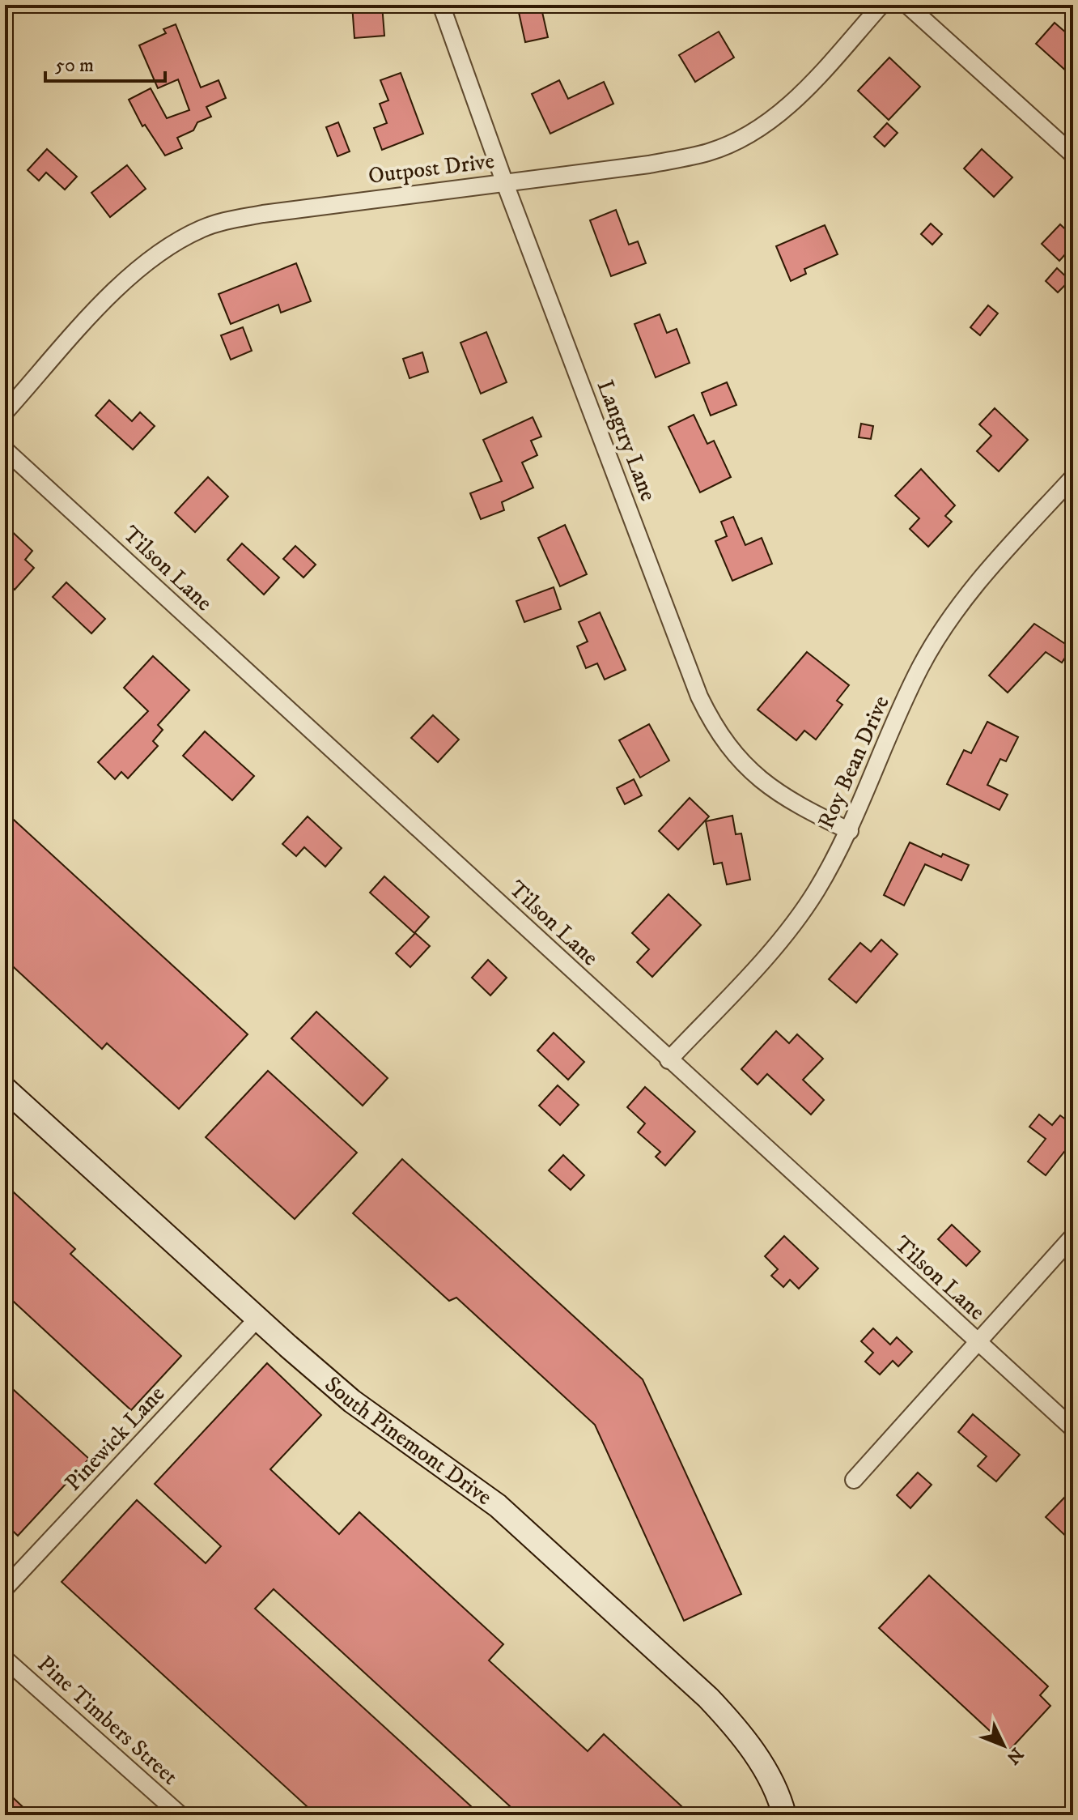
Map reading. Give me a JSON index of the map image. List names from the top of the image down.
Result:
{
  "streets": {
    "street": [
      "Outpost Drive",
      "Langtry Lane",
      "Tilson Lane",
      "Roy Bean Drive",
      "Pinewick Lane",
      "South Pinemont Drive",
      "Pine Timbers Street"
    ]
  },
  "crossings": [
    ["Outpost Drive", "Langtry Lane"],
    ["Langtry Lane", "Roy Bean Drive"],
    ["Tilson Lane", "Roy Bean Drive"],
    ["Pinewick Lane", "South Pinemont Drive"]
  ],
  "scale_bar": "50 m",
  "north": "bottom right"
}
